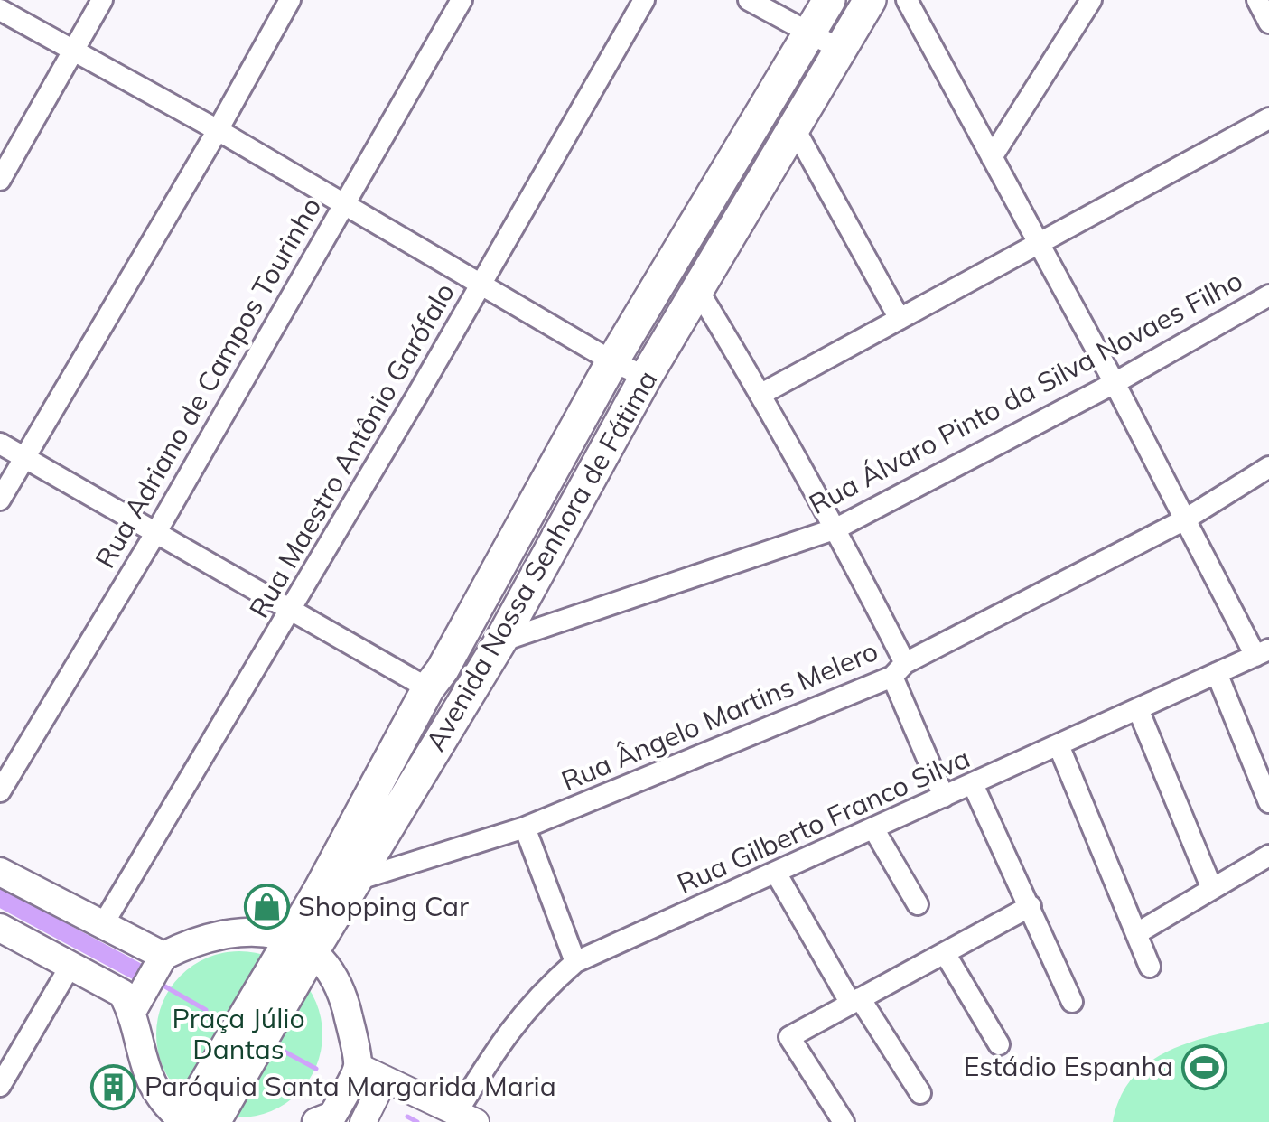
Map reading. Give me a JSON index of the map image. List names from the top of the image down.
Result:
{
  "streets": {
    "main road": ["Avenida Nossa Senhora de Fátima"],
    "street": [
      "Rua Adriano de Campos Tourinho",
      "Rua Álvaro Pinto da Silva Novaes Filho",
      "Rua Maestro Antônio Garófalo",
      "Rua Ângelo Martins Melero",
      "Rua Gilberto Franco Silva"
    ]
  },
  "crossings": [
    ["Rua Álvaro Pinto da Silva Novaes Filho", "Avenida Nossa Senhora de Fátima"],
    ["Avenida Nossa Senhora de Fátima", "Rua Ângelo Martins Melero"]
  ],
  "parks": ["Praça Júlio Dantas"],
  "places": {
    "shop": ["Shopping Car"],
    "sports": ["Estádio Espanha"],
    "building": ["Paróquia Santa Margarida Maria"]
  }
}
